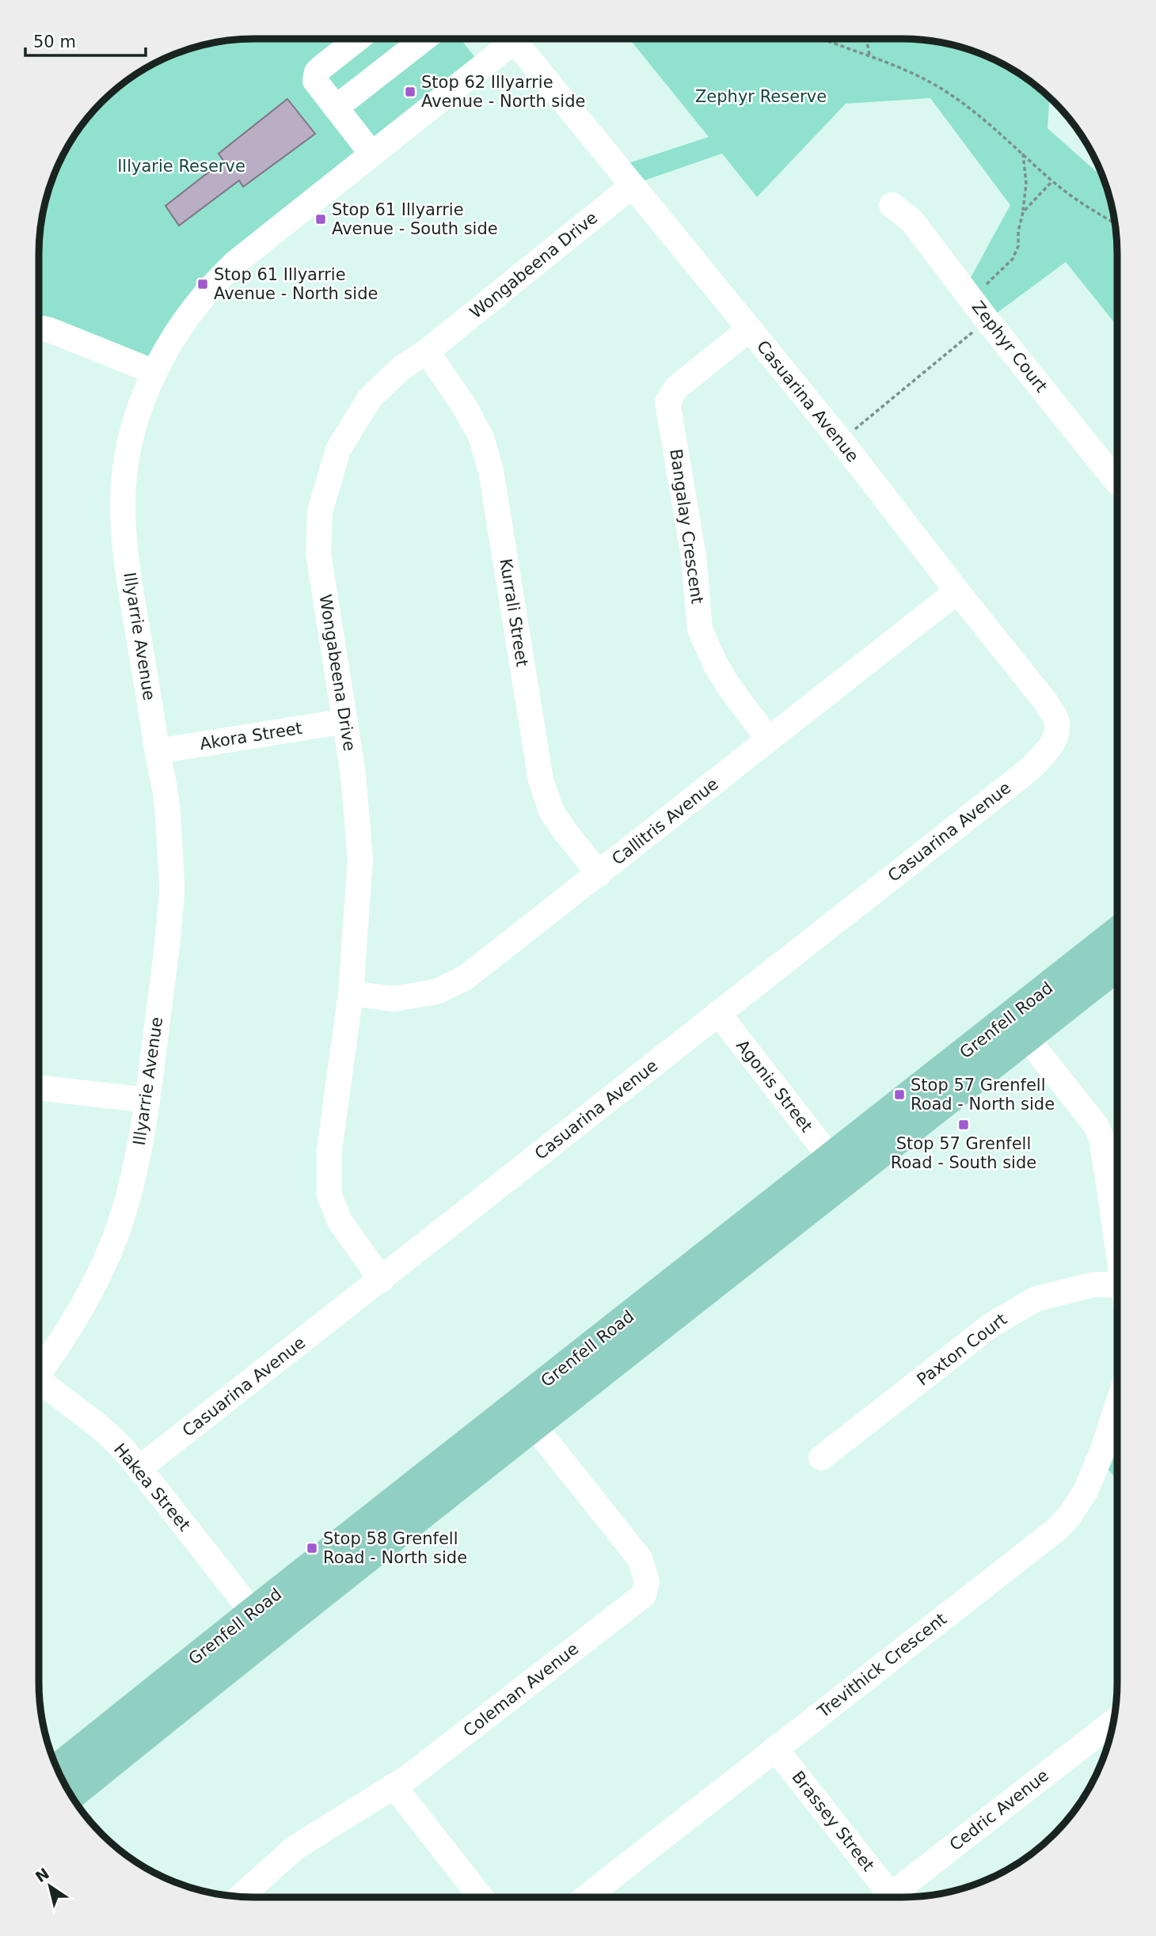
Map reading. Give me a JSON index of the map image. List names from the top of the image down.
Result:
{
  "streets": {
    "main road": ["Grenfell Road"],
    "street": [
      "Wongabeena Drive",
      "Zephyr Court",
      "Casuarina Avenue",
      "Bangalay Crescent",
      "Kurrali Street",
      "Illyarrie Avenue",
      "Akora Street",
      "Callitris Avenue",
      "Agonis Street",
      "Paxton Court",
      "Hakea Street",
      "Trevithick Crescent",
      "Coleman Avenue",
      "Cedric Avenue",
      "Brassey Street"
    ]
  },
  "crossings": [
    ["Wongabeena Drive", "Casuarina Avenue"],
    ["Wongabeena Drive", "Kurrali Street"],
    ["Wongabeena Drive", "Akora Street"],
    ["Wongabeena Drive", "Callitris Avenue"],
    ["Casuarina Avenue", "Bangalay Crescent"],
    ["Casuarina Avenue", "Callitris Avenue"],
    ["Casuarina Avenue", "Agonis Street"],
    ["Casuarina Avenue", "Hakea Street"],
    ["Bangalay Crescent", "Callitris Avenue"],
    ["Kurrali Street", "Callitris Avenue"],
    ["Illyarrie Avenue", "Akora Street"],
    ["Grenfell Road", "Agonis Street"],
    ["Grenfell Road", "Hakea Street"],
    ["Grenfell Road", "Coleman Avenue"],
    ["Trevithick Crescent", "Brassey Street"]
  ],
  "parks": ["Zephyr Reserve", "Illyarie Reserve"],
  "places": {
    "transit": [
      "Stop 62 Illyarrie Avenue - North side",
      "Stop 61 Illyarrie Avenue - South side",
      "Stop 61 Illyarrie Avenue - North side",
      "Stop 57 Grenfell Road - North side",
      "Stop 57 Grenfell Road - South side",
      "Stop 58 Grenfell Road - North side"
    ]
  },
  "scale_bar": "50 m",
  "north": "top left"
}
